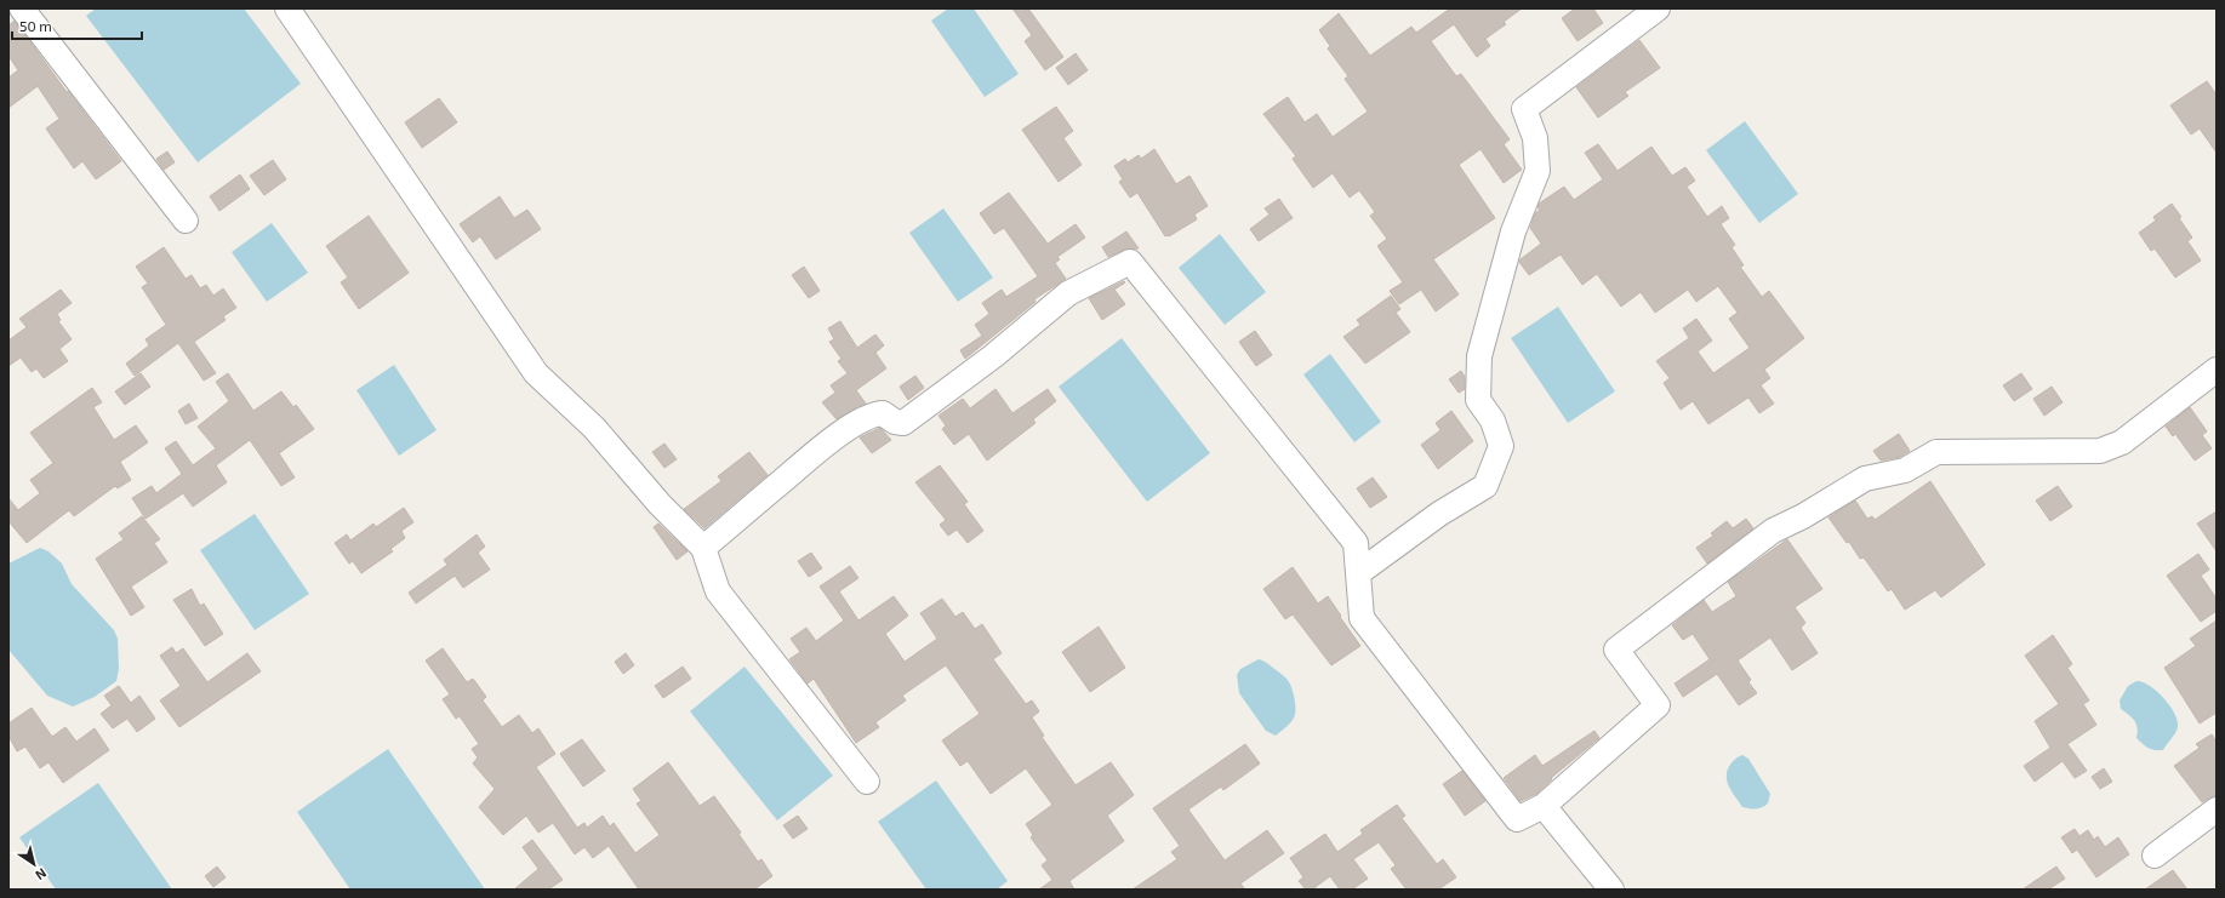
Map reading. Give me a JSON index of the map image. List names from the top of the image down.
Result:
{
  "scale_bar": "50 m",
  "north": "bottom right"
}
